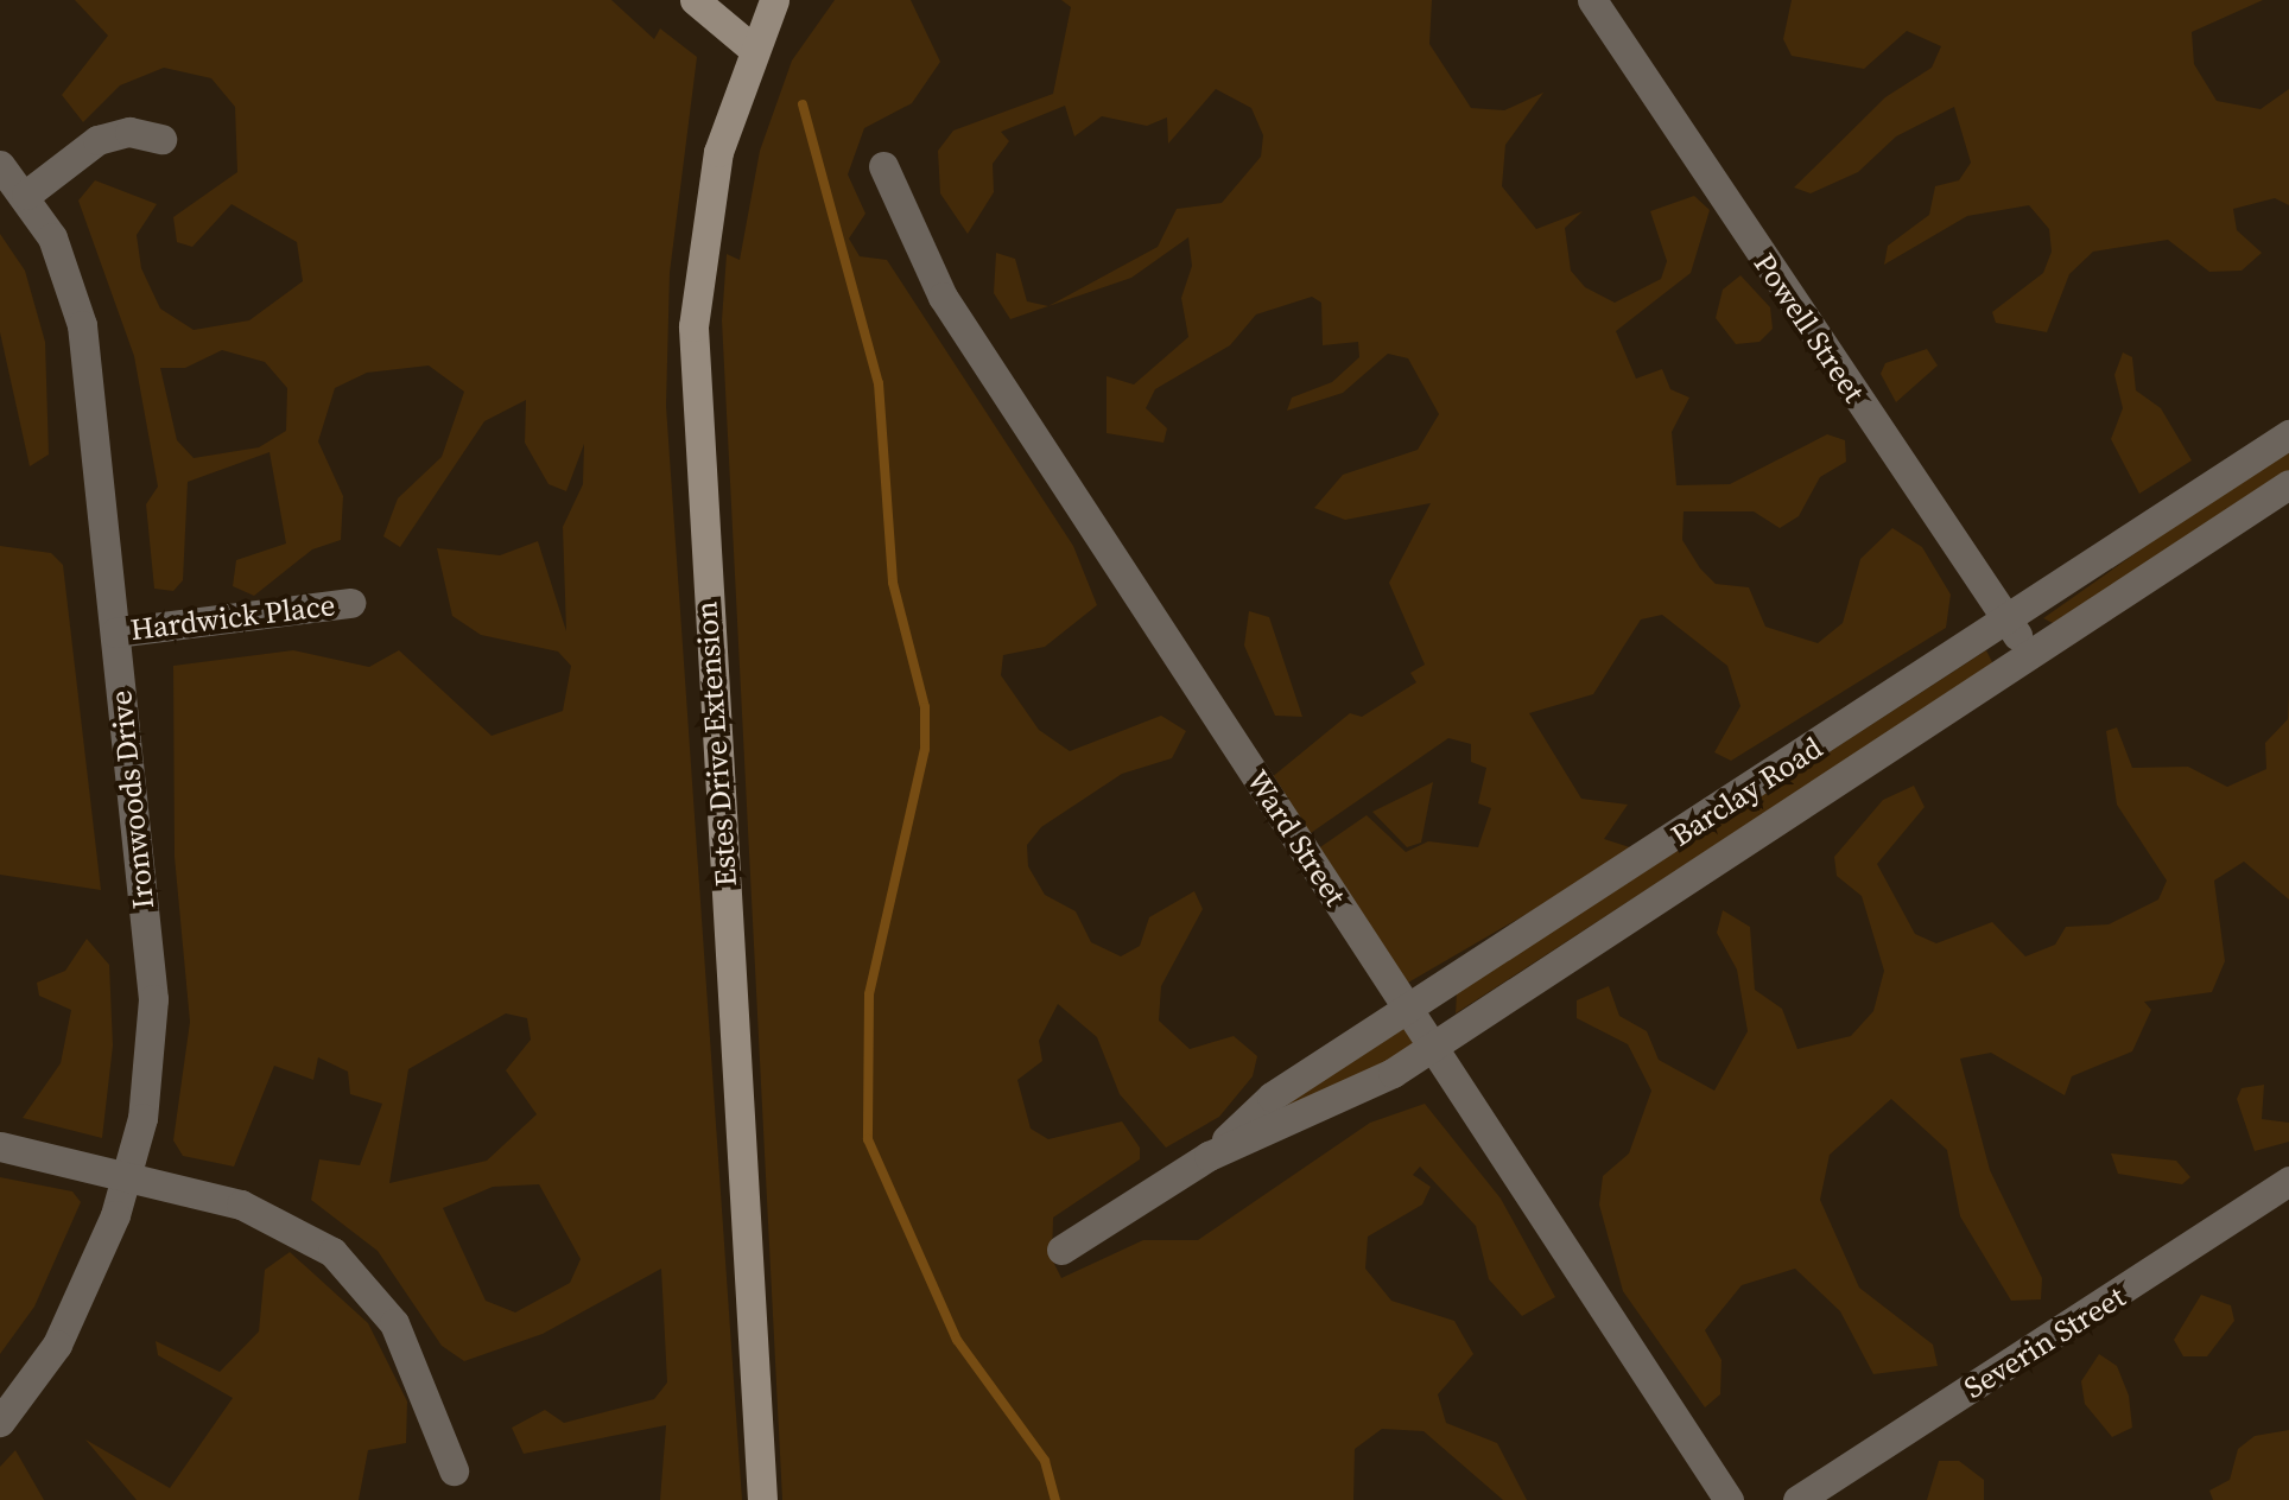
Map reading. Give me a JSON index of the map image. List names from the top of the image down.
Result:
{
  "streets": {
    "main road": ["Estes Drive Extension"],
    "street": [
      "Powell Street",
      "Hardwick Place",
      "Barclay Road",
      "Ironwoods Drive",
      "Ward Street",
      "Severin Street"
    ]
  },
  "crossings": [
    ["Powell Street", "Barclay Road"],
    ["Hardwick Place", "Ironwoods Drive"],
    ["Barclay Road", "Ward Street"]
  ]
}
